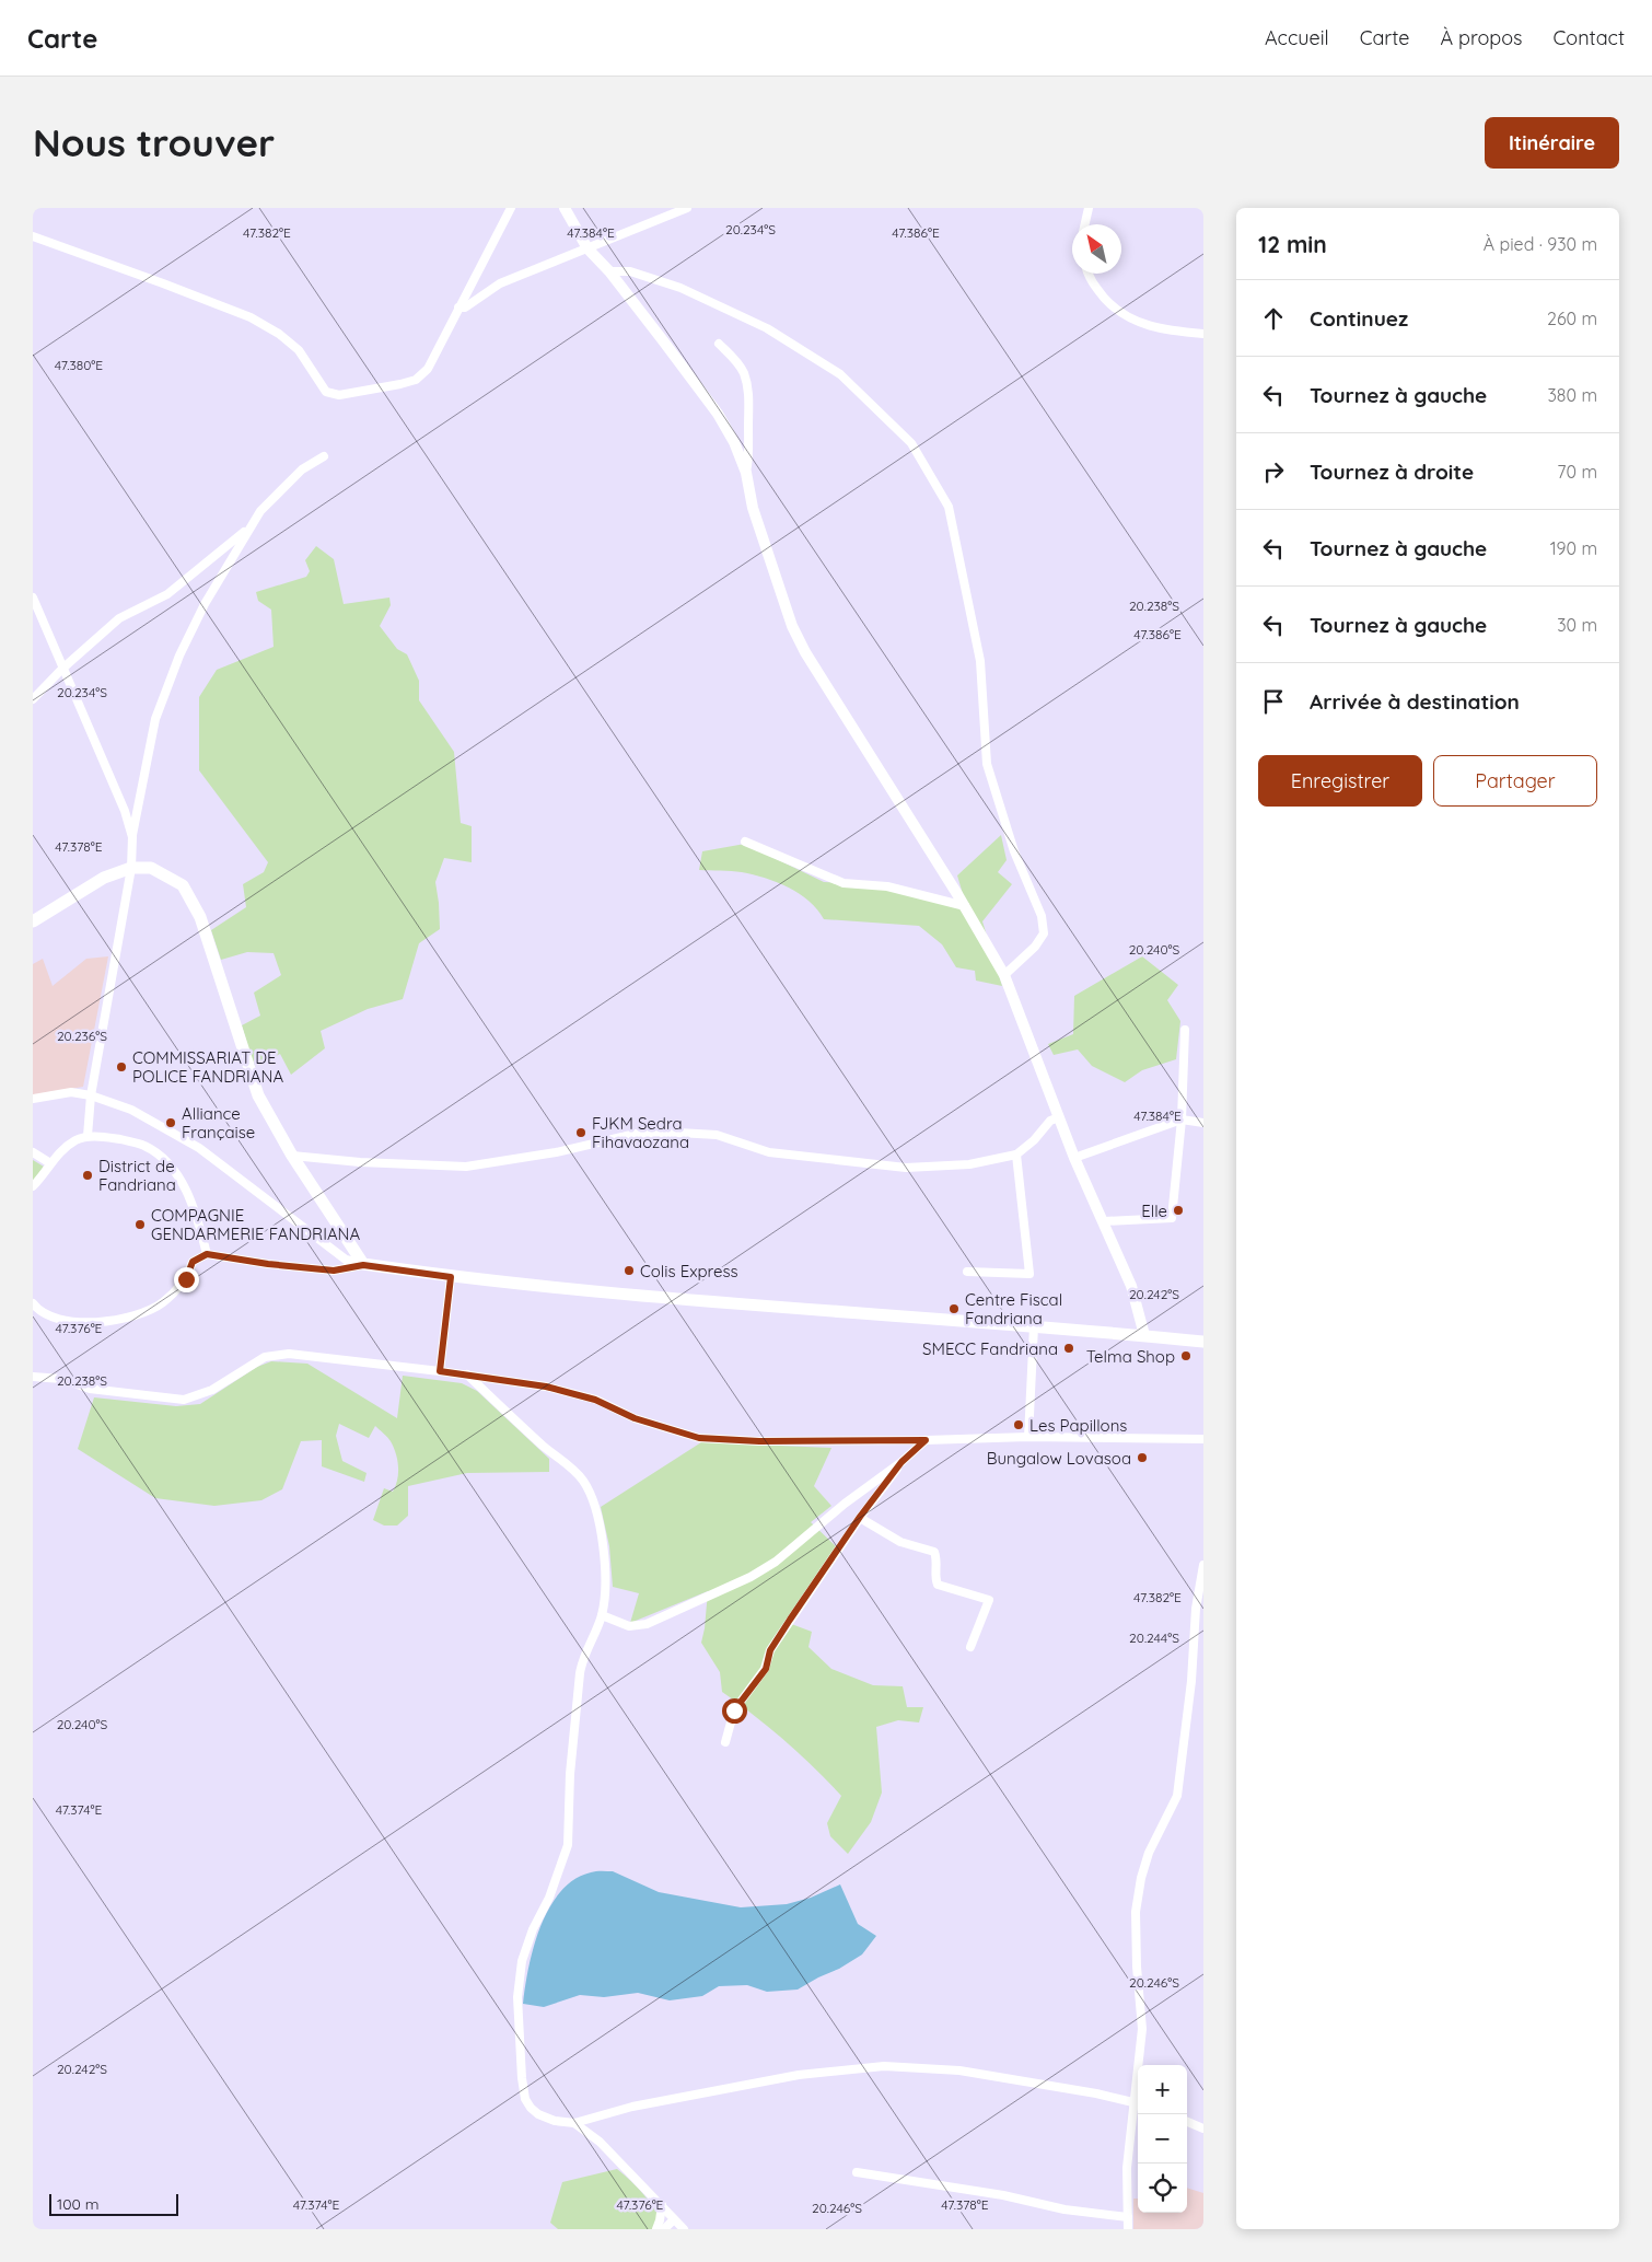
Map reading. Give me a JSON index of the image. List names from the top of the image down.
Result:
{
  "places": [
    "COMMISSARIAT DE POLICE FANDRIANA",
    "Alliance Française",
    "FJKM Sedra Fihavaozana",
    "District de Fandriana",
    "Elle",
    "COMPAGNIE GENDARMERIE FANDRIANA",
    "Colis Express",
    "Centre Fiscal Fandriana",
    "SMECC Fandriana",
    "Telma Shop",
    "Les Papillons",
    "Bungalow Lovasoa"
  ],
  "scale_bar": "100 m",
  "north": "top left",
  "page": {
    "header": "Carte",
    "nav": [
      "Accueil",
      "Carte",
      "À propos",
      "Contact"
    ],
    "buttons": [
      "Itinéraire",
      ["Enregistrer", "Partager"]
    ],
    "title": "Nous trouver",
    "heading": ["12 min", "À pied · 930 m"],
    "list": [
      ["Continuez", "260 m"],
      ["Tournez à gauche", "380 m"],
      ["Tournez à droite", "70 m"],
      ["Tournez à gauche", "190 m"],
      ["Tournez à gauche", "30 m"],
      "Arrivée à destination"
    ],
    "map_buttons": ["+", "−"],
    "scale": "100 m"
  },
  "coordinates": [
    "20.234°S",
    "47.382°E",
    "47.384°E",
    "47.386°E",
    "47.380°E",
    "20.238°S",
    "47.378°E",
    "20.240°S",
    "20.236°S",
    "20.242°S",
    "47.376°E",
    "20.244°S",
    "47.374°E",
    "20.246°S"
  ]
}
